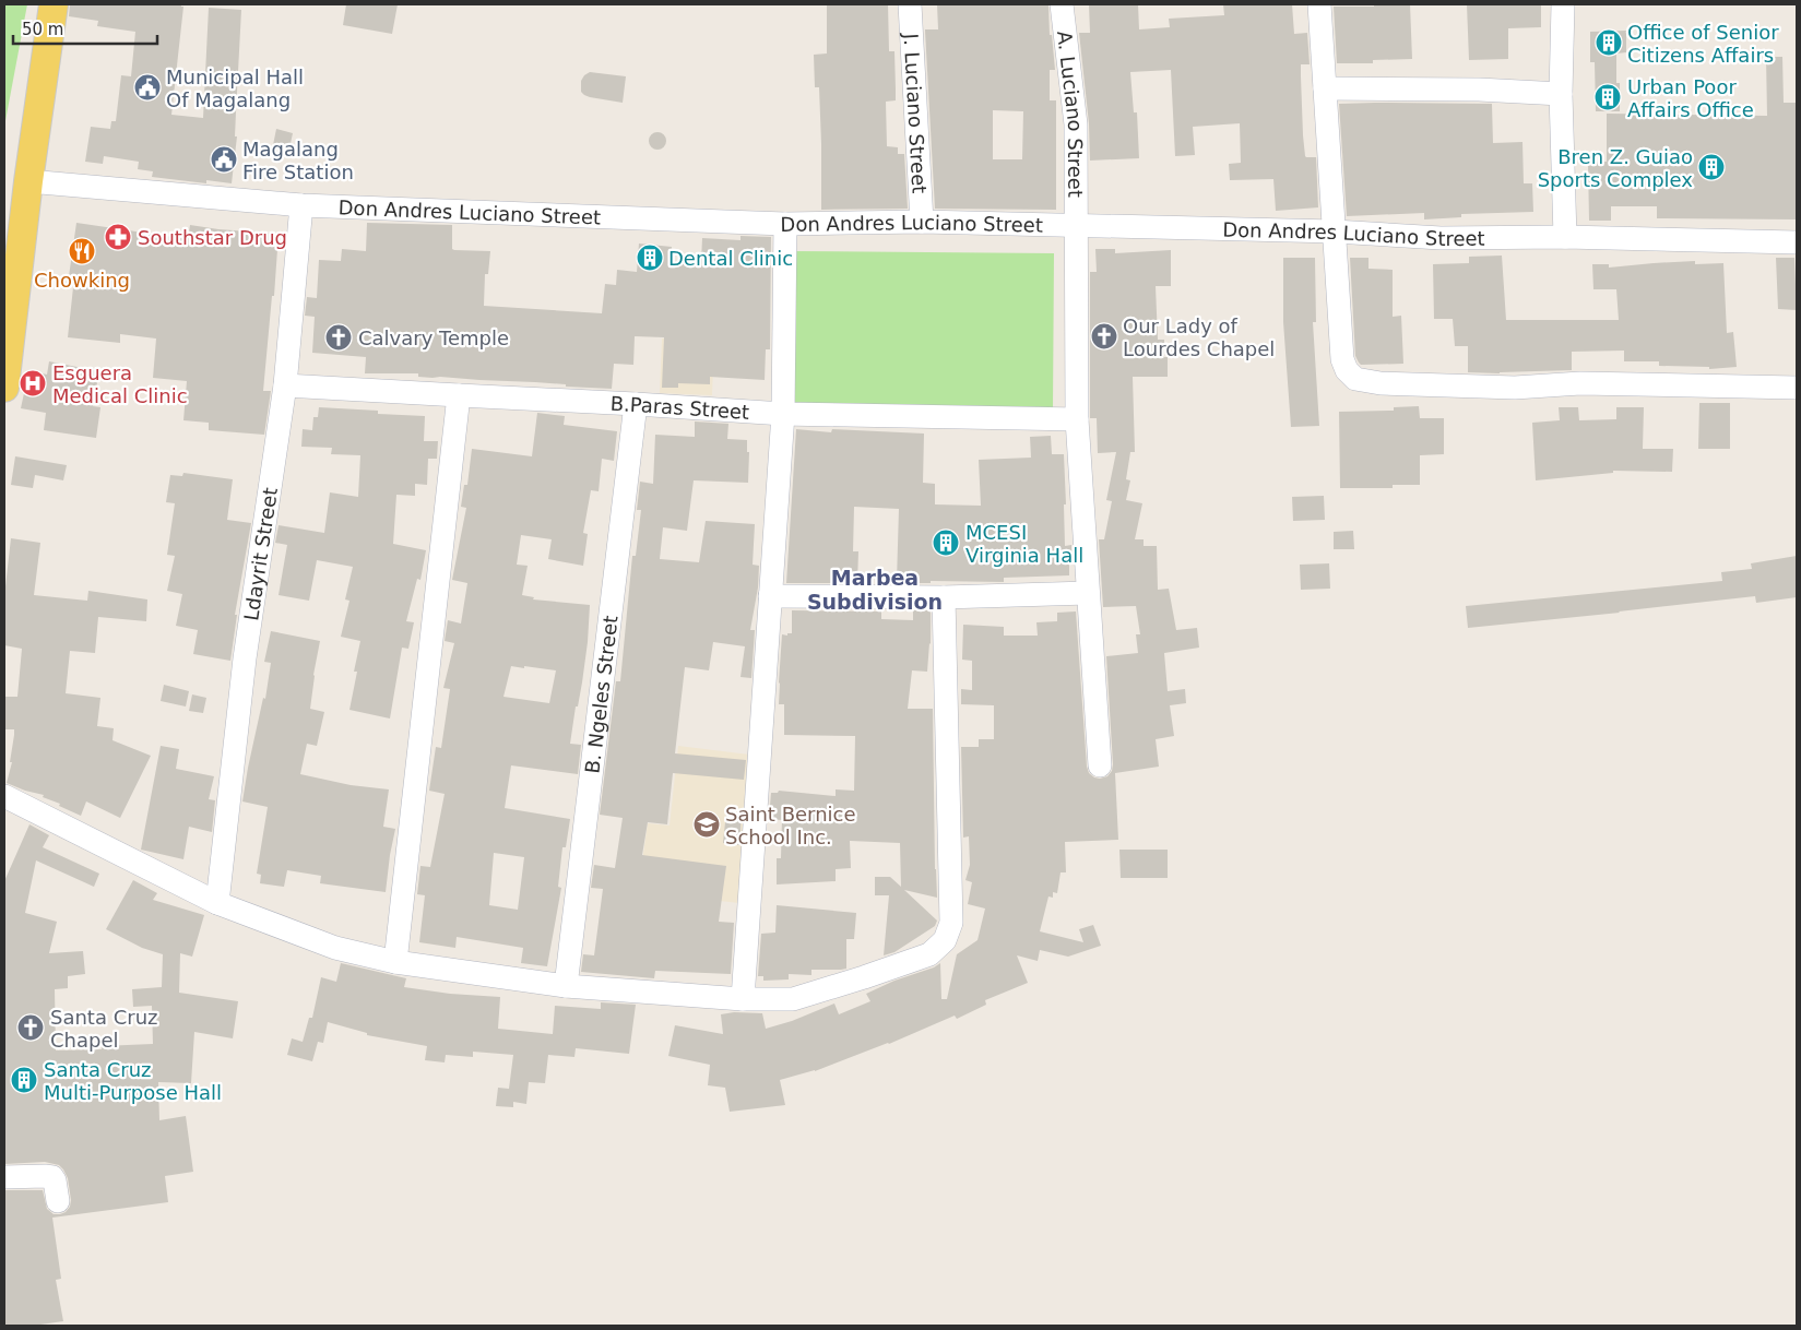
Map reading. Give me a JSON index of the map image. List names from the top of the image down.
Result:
{
  "streets": {
    "street": [
      "J. Luciano Street",
      "A. Luciano Street",
      "Don Andres Luciano Street",
      "B.Paras Street",
      "Ldayrit Street",
      "B. Ngeles Street"
    ]
  },
  "crossings": [
    ["J. Luciano Street", "Don Andres Luciano Street"],
    ["A. Luciano Street", "Don Andres Luciano Street"],
    ["A. Luciano Street", "B.Paras Street"],
    ["Don Andres Luciano Street", "Ldayrit Street"],
    ["B.Paras Street", "Ldayrit Street"],
    ["B.Paras Street", "B. Ngeles Street"]
  ],
  "districts": ["Marbea Subdivision"],
  "places": {
    "building": [
      "Office of Senior Citizens Affairs",
      "Urban Poor Affairs Office",
      "Bren Z. Guiao Sports Complex",
      "Dental Clinic",
      "MCESI Virginia Hall",
      "Santa Cruz Multi-Purpose Hall"
    ],
    "public building": ["Municipal Hall Of Magalang", "Magalang Fire Station"],
    "pharmacy": ["Southstar Drug"],
    "restaurant": ["Chowking"],
    "church": ["Our Lady of Lourdes Chapel", "Calvary Temple", "Santa Cruz Chapel"],
    "hospital": ["Esguera Medical Clinic"],
    "school or university": ["Saint Bernice School Inc."]
  },
  "scale_bar": "50 m"
}
